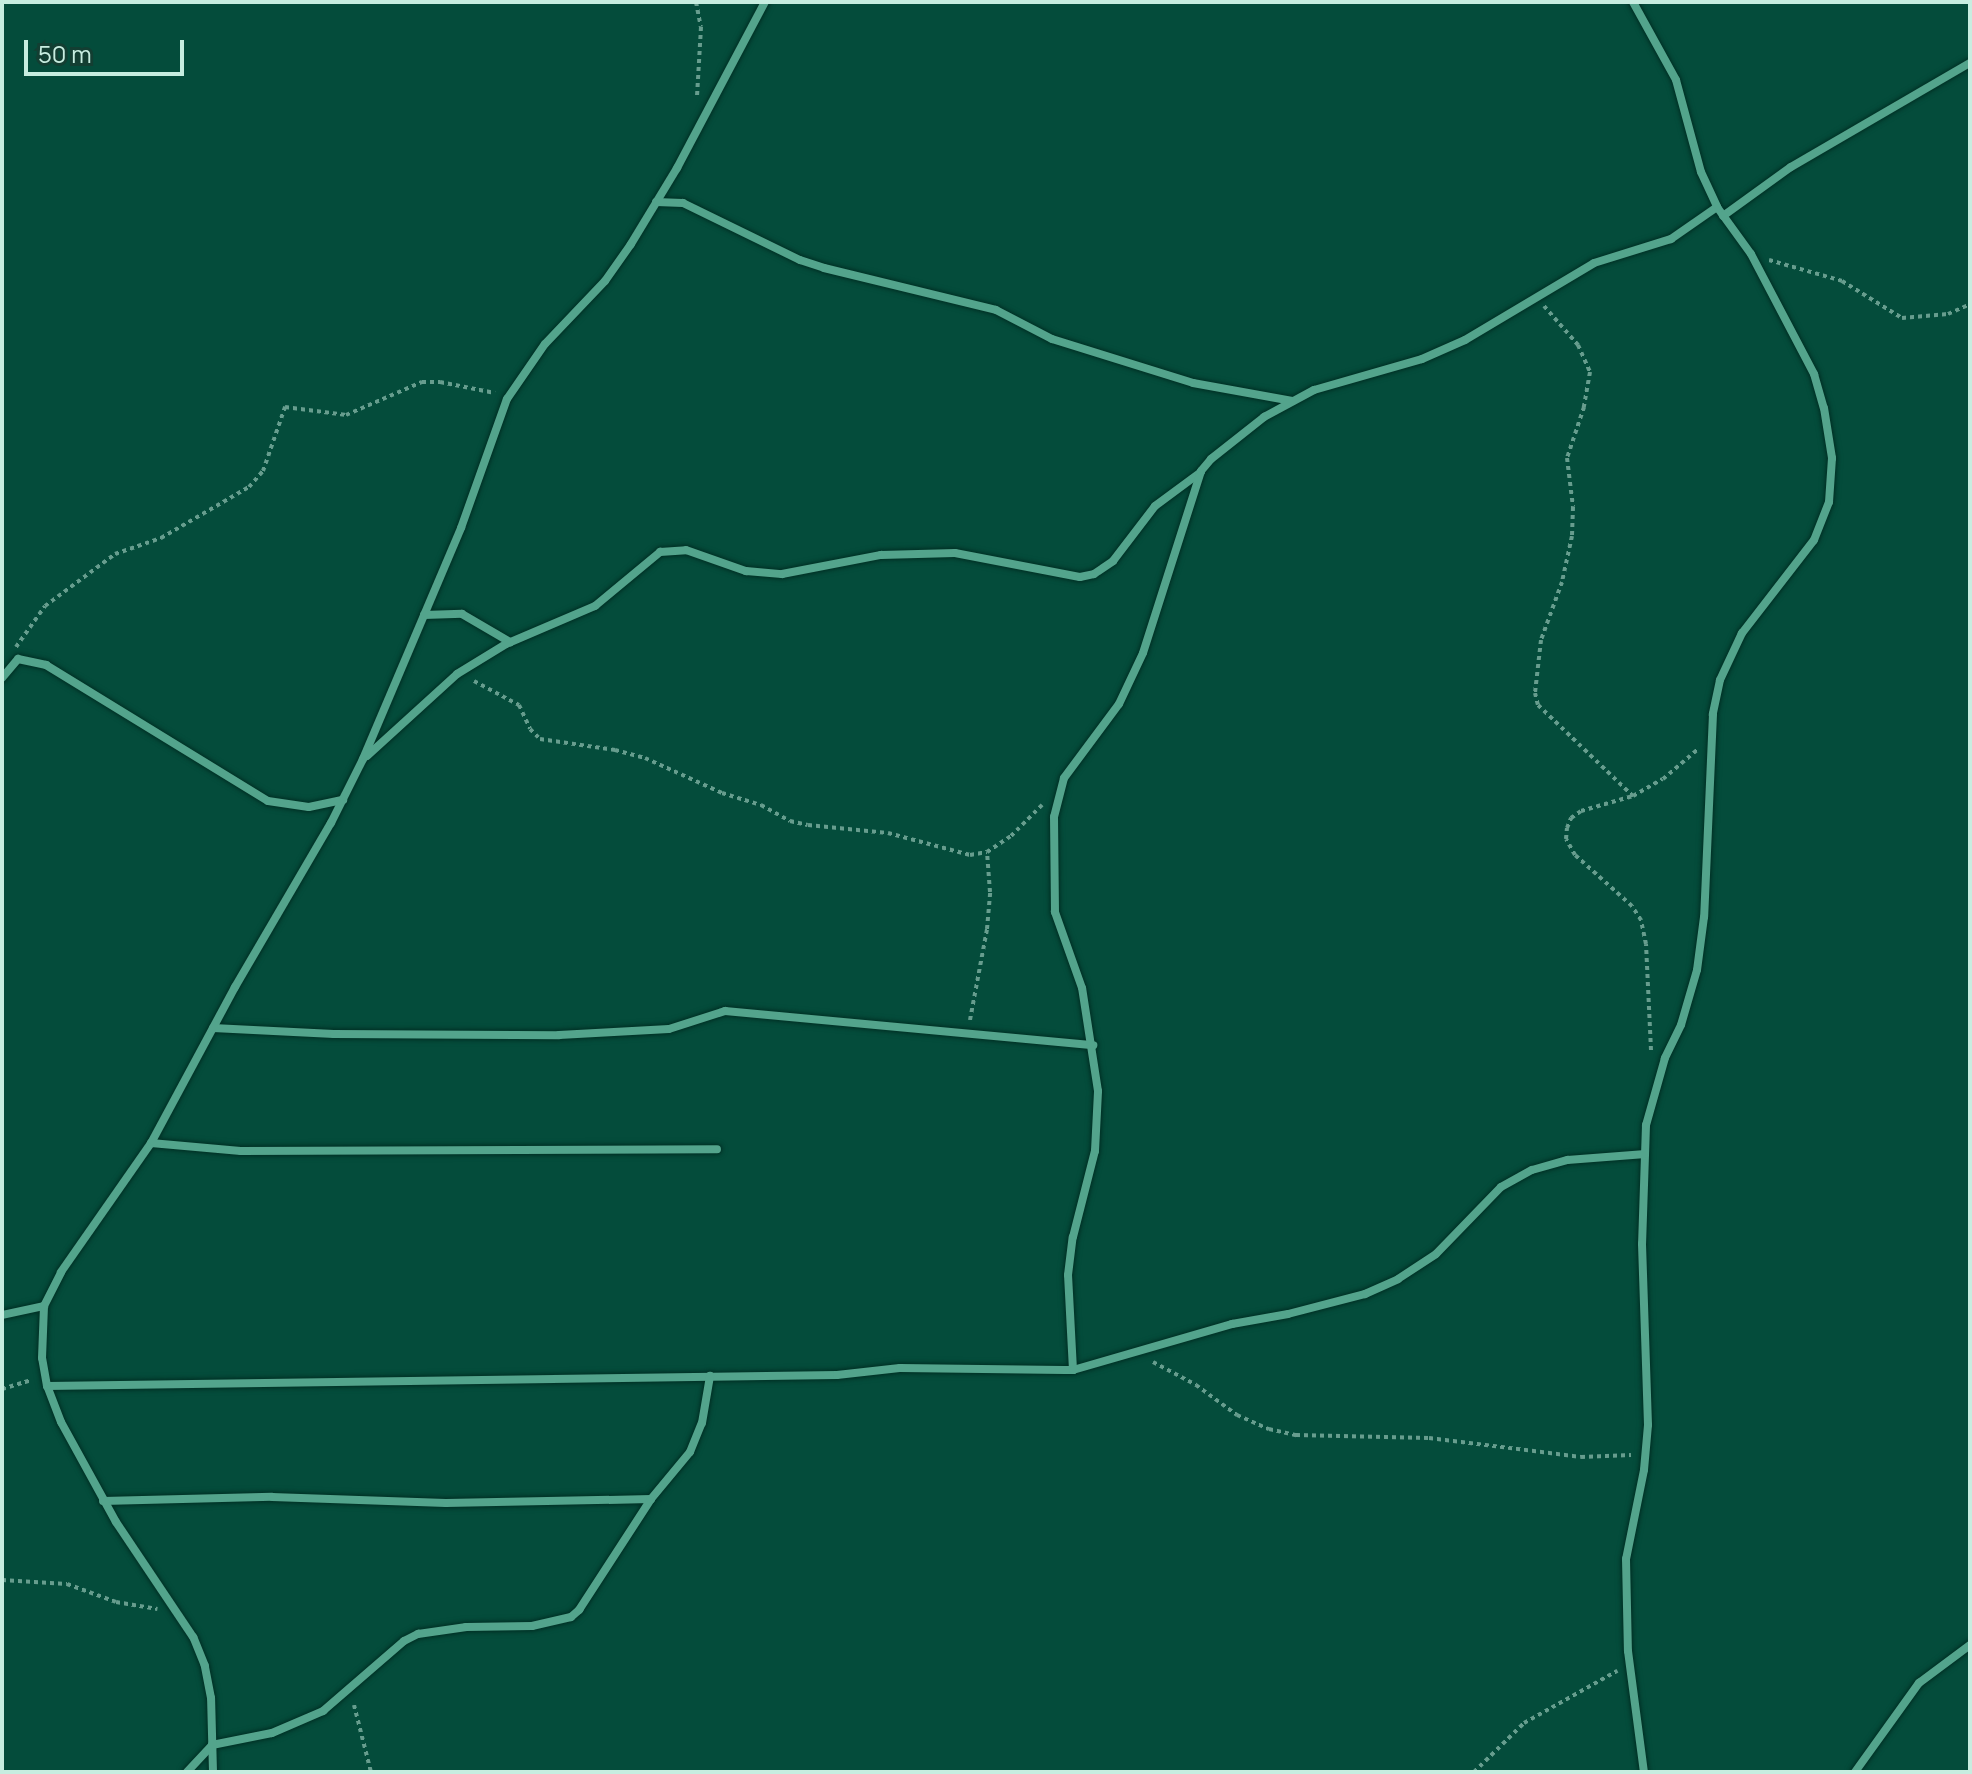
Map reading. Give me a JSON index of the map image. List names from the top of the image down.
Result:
{
  "scale_bar": "50 m"
}
